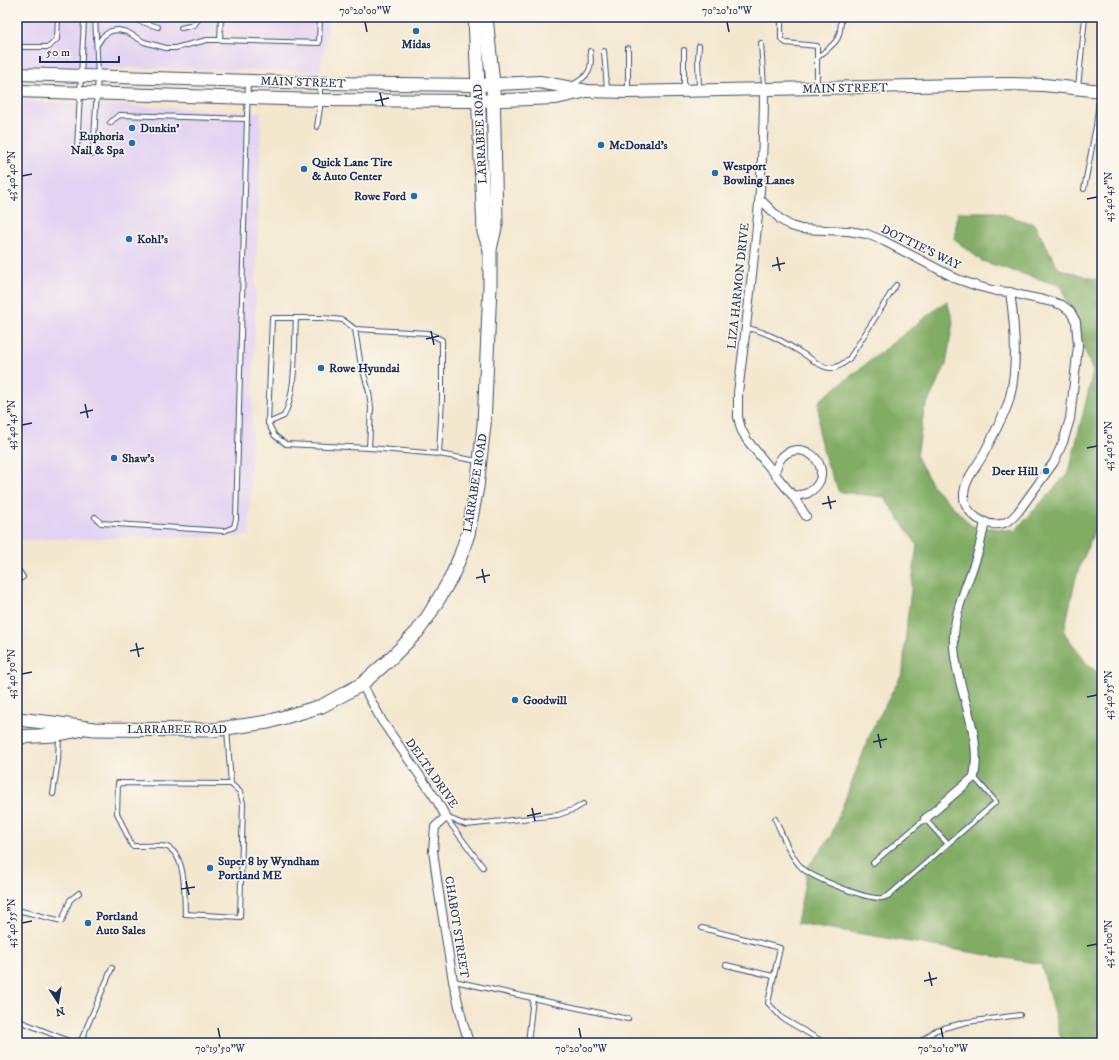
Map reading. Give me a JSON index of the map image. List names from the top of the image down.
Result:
{
  "streets": {
    "main road": ["MAIN STREET", "LARRABEE ROAD"],
    "street": [
      "DOTTIE'S WAY",
      "LIZA HARMON DRIVE",
      "DELTA DRIVE",
      "CHABOT STREET"
    ]
  },
  "crossings": [
    ["MAIN STREET", "LARRABEE ROAD"],
    ["MAIN STREET", "LIZA HARMON DRIVE"],
    ["LARRABEE ROAD", "DELTA DRIVE"],
    ["DOTTIE'S WAY", "LIZA HARMON DRIVE"],
    ["DELTA DRIVE", "CHABOT STREET"]
  ],
  "places": [
    "Midas",
    "Dunkin'",
    "Euphoria Nail & Spa",
    "McDonald's",
    "Quick Lane Tire & Auto Center",
    "Westport Bowling Lanes",
    "Rowe Ford",
    "Kohl's",
    "Rowe Hyundai",
    "Shaw's",
    "Deer Hill",
    "Goodwill",
    "Super 8 by Wyndham Portland ME",
    "Portland Auto Sales"
  ],
  "scale_bar": "50 m",
  "north": "bottom",
  "coordinates": [
    "70°20'00\"W",
    "70°20'10\"W",
    "43°40'40\"N",
    "43°40'45\"N",
    "43°40'50\"N",
    "43°40'55\"N",
    "43°41'00\"N",
    "70°19'50\"W"
  ]
}
